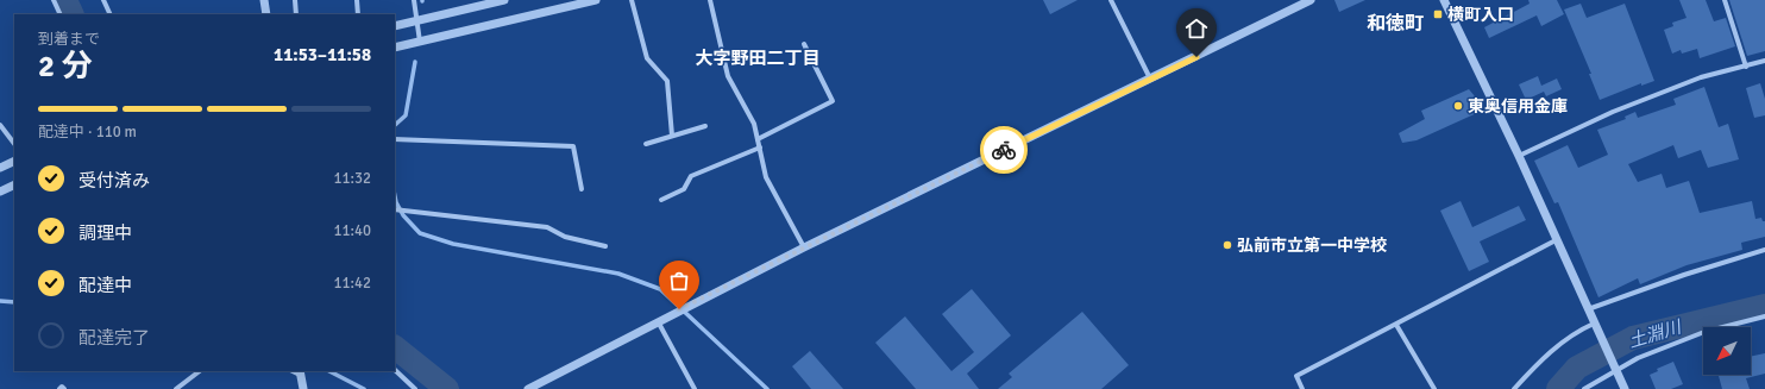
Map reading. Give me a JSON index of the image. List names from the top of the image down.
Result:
{
  "districts": ["和徳町", "大字野田二丁目"],
  "water": ["土淵川"],
  "places": {
    "transit": ["横町入口"],
    "other": ["東奥信用金庫", "弘前市立第一中学校"]
  },
  "north": "bottom left",
  "page": {
    "heading": ["2 分", "到着まで", "11:53–11:58"],
    "bar": "配達中 · 110 m",
    "list": [
      ["受付済み", "11:32"],
      ["調理中", "11:40"],
      ["配達中", "11:42"],
      "配達完了"
    ]
  }
}
